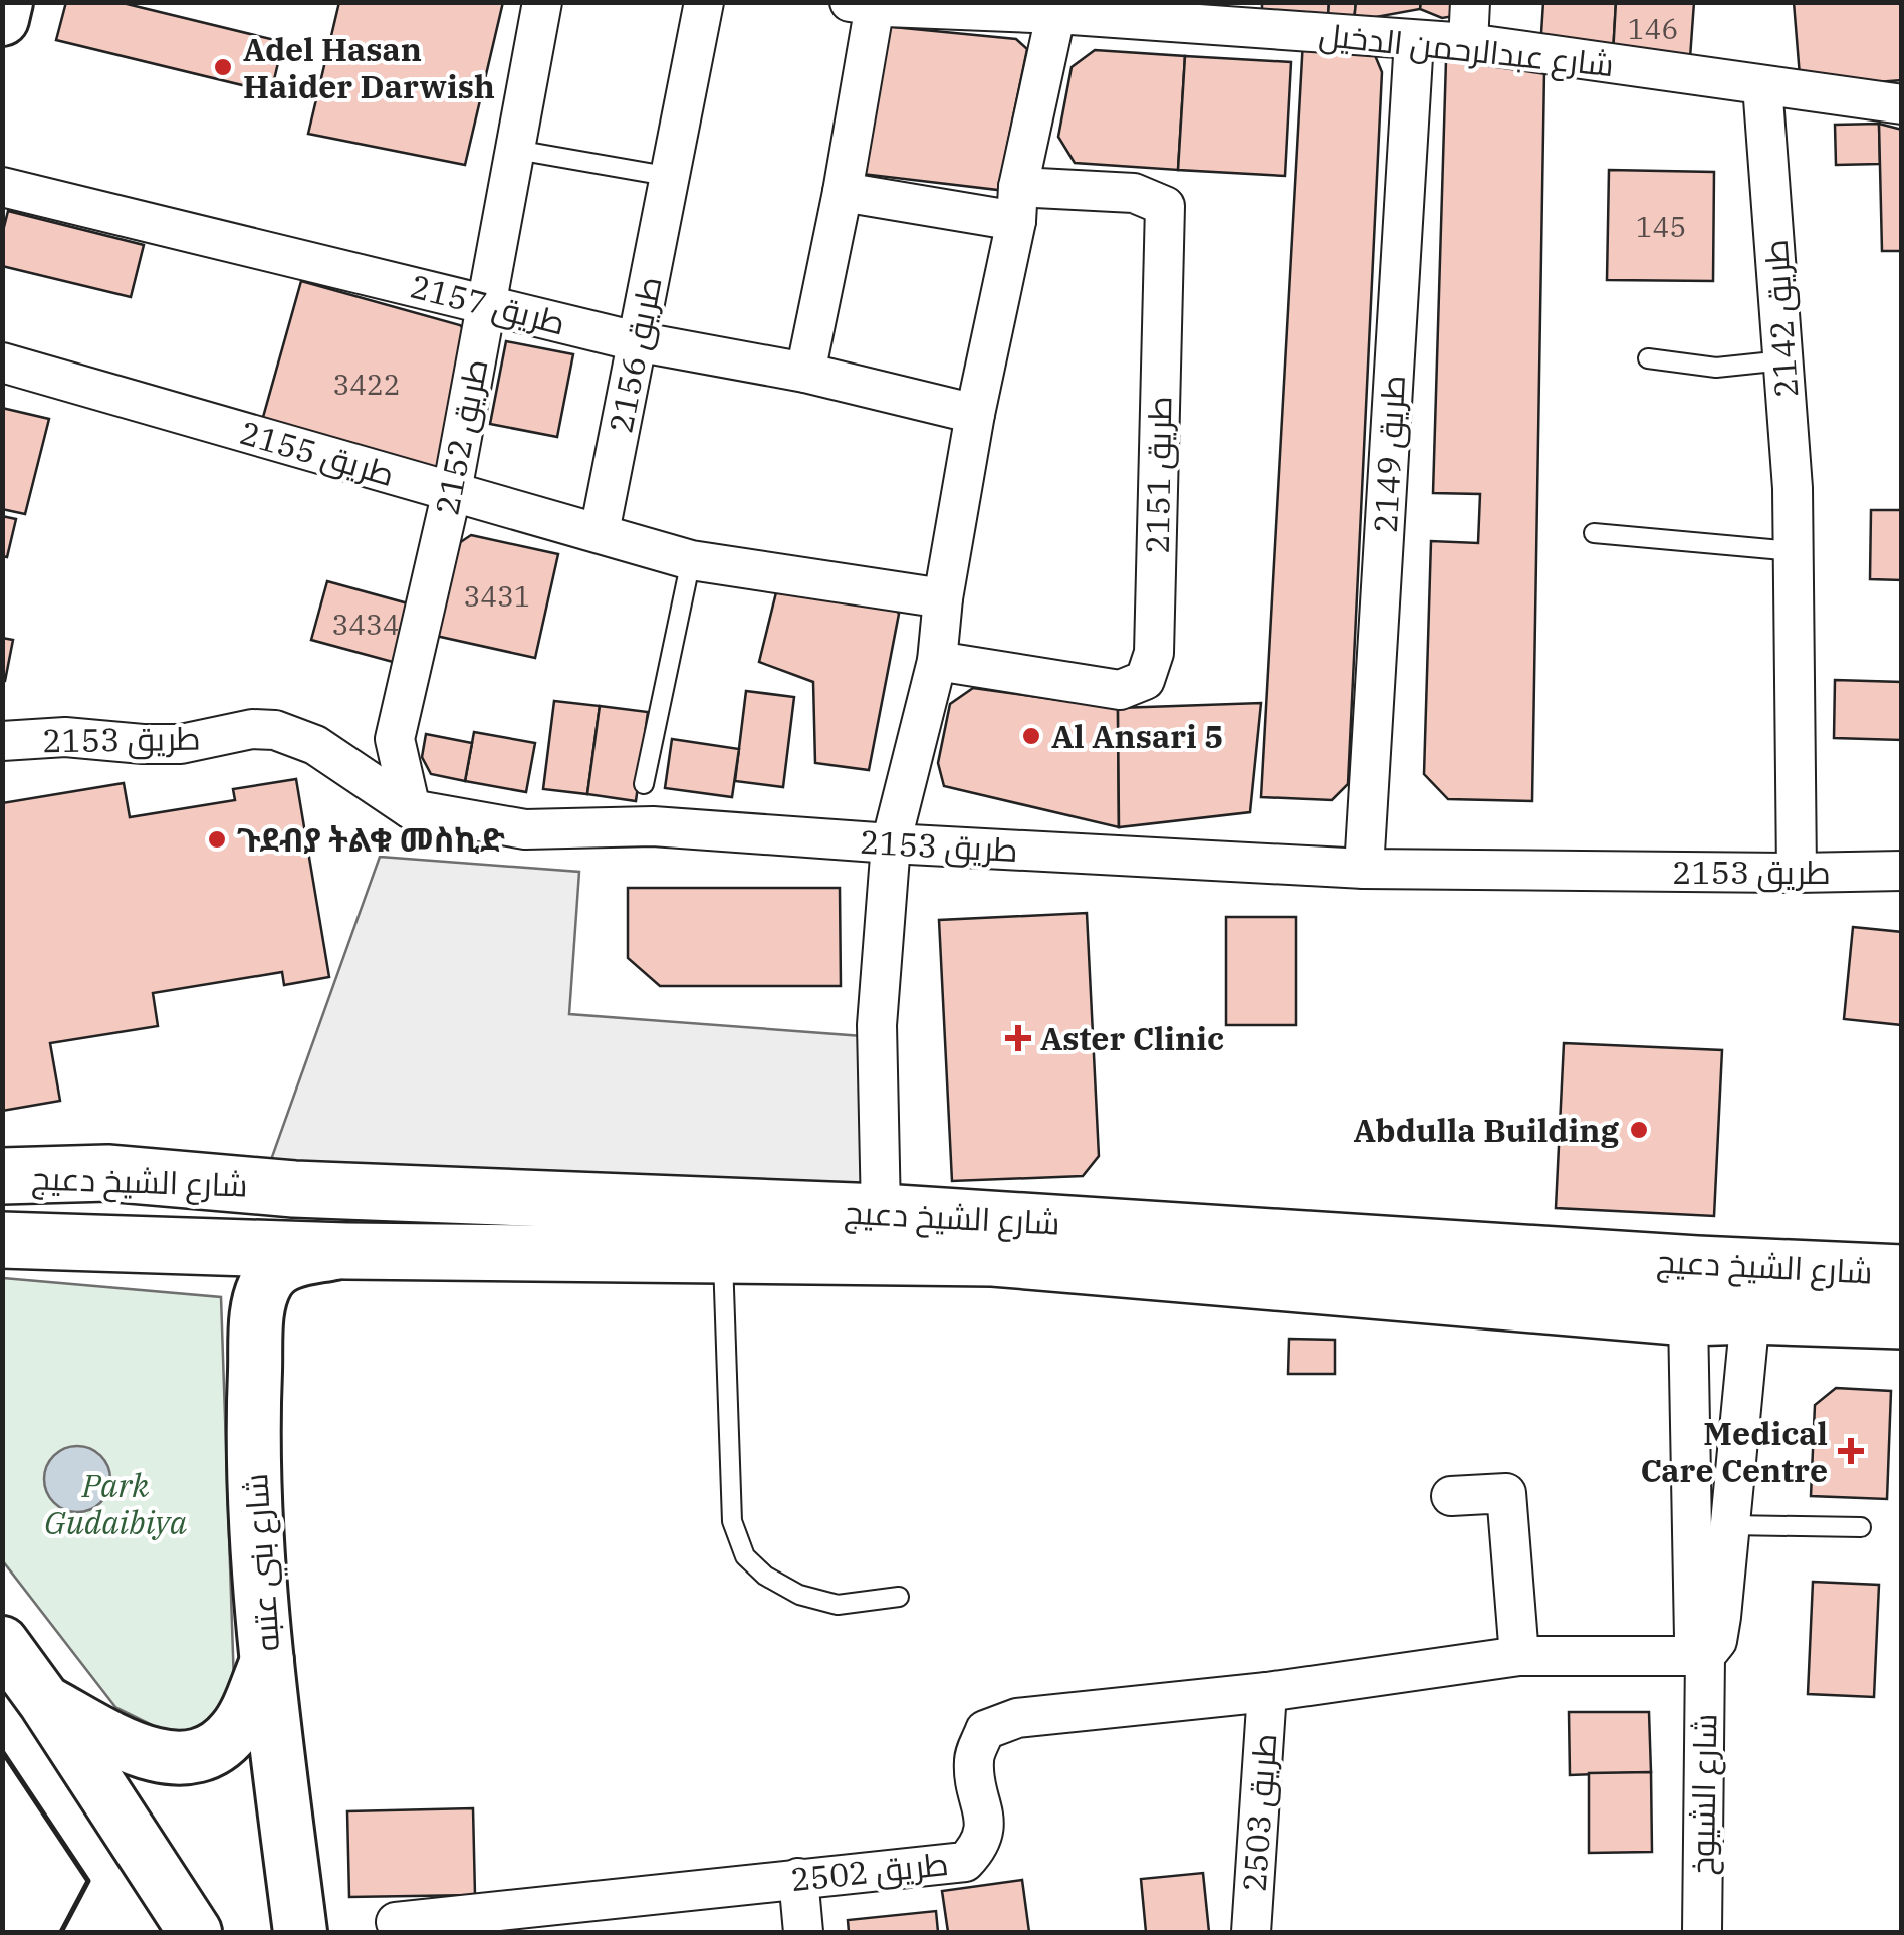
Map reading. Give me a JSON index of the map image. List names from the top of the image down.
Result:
{
  "streets": {
    "main road": ["شارع الشيخ دعيج", "شارع بني عتبه"],
    "street": [
      "شارع عبدالرحمن الدخيل",
      "طريق 2157",
      "طريق 2142",
      "طريق 2156",
      "طريق 2152",
      "طريق 2155",
      "طريق 2149",
      "طريق 2151",
      "طريق 2153",
      "شارع الشيوخ",
      "طريق 2503",
      "طريق 2502"
    ]
  },
  "crossings": [
    ["شارع عبدالرحمن الدخيل", "طريق 2142"],
    ["شارع عبدالرحمن الدخيل", "طريق 2149"],
    ["طريق 2157", "طريق 2156"],
    ["طريق 2157", "طريق 2152"],
    ["طريق 2142", "طريق 2153"],
    ["طريق 2156", "طريق 2155"],
    ["طريق 2152", "طريق 2155"],
    ["طريق 2152", "طريق 2153"],
    ["طريق 2149", "طريق 2153"],
    ["شارع الشيخ دعيج", "شارع بني عتبه"],
    ["شارع الشيخ دعيج", "شارع الشيوخ"],
    ["شارع الشيوخ", "طريق 2502"],
    ["طريق 2503", "طريق 2502"]
  ],
  "parks": ["Park Gudaibiya"],
  "places": {
    "other": [
      "Adel Hasan Haider Darwish",
      "Al Ansari 5",
      "ጉደብያ ትልቁ መስኪድ",
      "Abdulla Building"
    ],
    "health": ["Aster Clinic", "Medical Care Centre"]
  },
  "house_numbers": [
    "146",
    "145",
    "3422",
    "3431",
    "3434"
  ]
}
